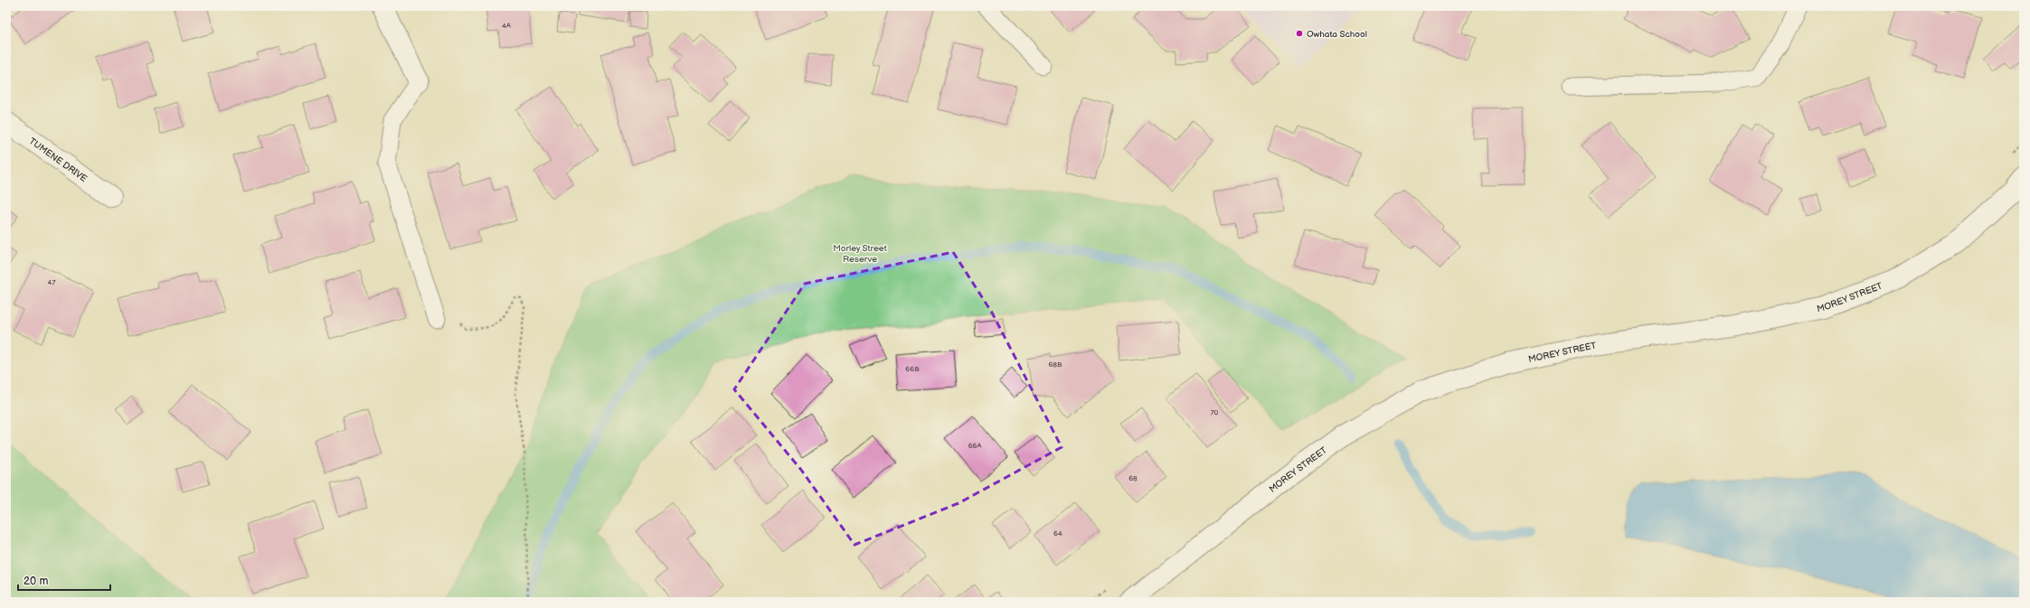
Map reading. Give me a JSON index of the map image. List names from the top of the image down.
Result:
{
  "streets": {
    "street": ["TUMENE DRIVE", "MOREY STREET"]
  },
  "parks": ["Morley Street Reserve"],
  "places": ["Owhata School"],
  "house_numbers": [
    "4A",
    "47",
    "68B",
    "66B",
    "70",
    "66A",
    "68",
    "64"
  ],
  "scale_bar": "20 m"
}
